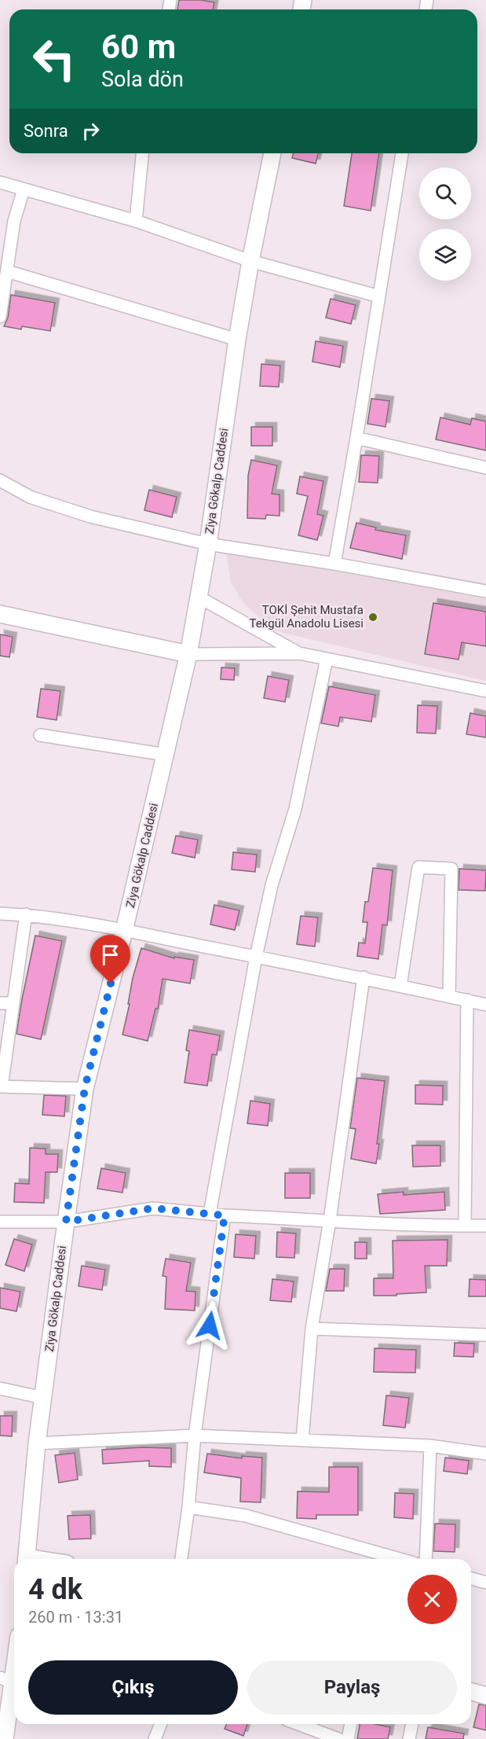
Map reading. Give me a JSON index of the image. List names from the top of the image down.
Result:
{
  "streets": {
    "street": ["Ziya Gökalp Caddesi"]
  },
  "places": ["TOKİ Şehit Mustafa Tekgül Anadolu Lisesi"],
  "page": {
    "turn": ["60 m", "Sola dön"],
    "then": "Sonra",
    "heading": ["4 dk", "260 m · 13:31"],
    "buttons": ["Çıkış", "Paylaş"]
  }
}
